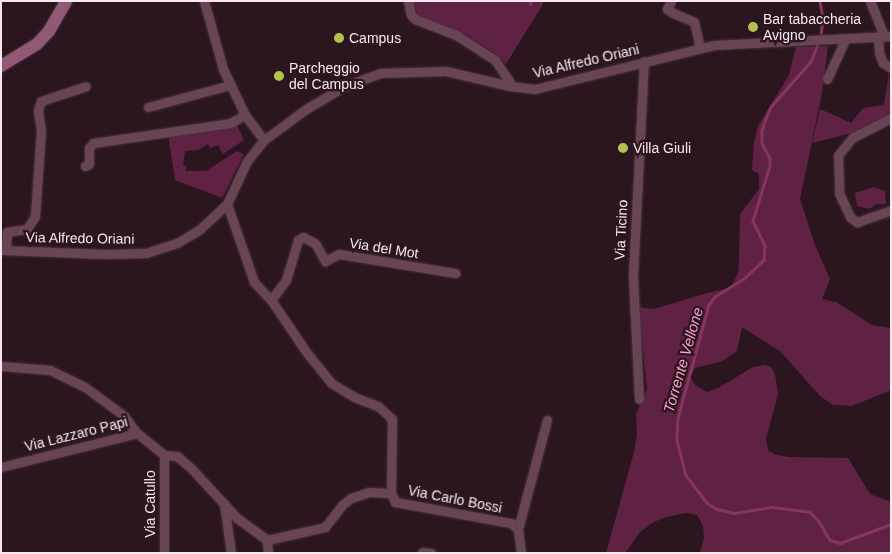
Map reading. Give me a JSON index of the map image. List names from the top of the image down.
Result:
{
  "streets": {
    "street": [
      "Via Alfredo Oriani",
      "Via Ticino",
      "Via del Mot",
      "Via Lazzaro Papi",
      "Via Carlo Bossi",
      "Via Catullo"
    ]
  },
  "crossings": [
    ["Via Alfredo Oriani", "Via Ticino"],
    ["Via Lazzaro Papi", "Via Catullo"]
  ],
  "water": ["Torrente Vellone"],
  "places": [
    "Bar tabaccheria Avigno",
    "Campus",
    "Parcheggio del Campus",
    "Villa Giuli"
  ]
}
